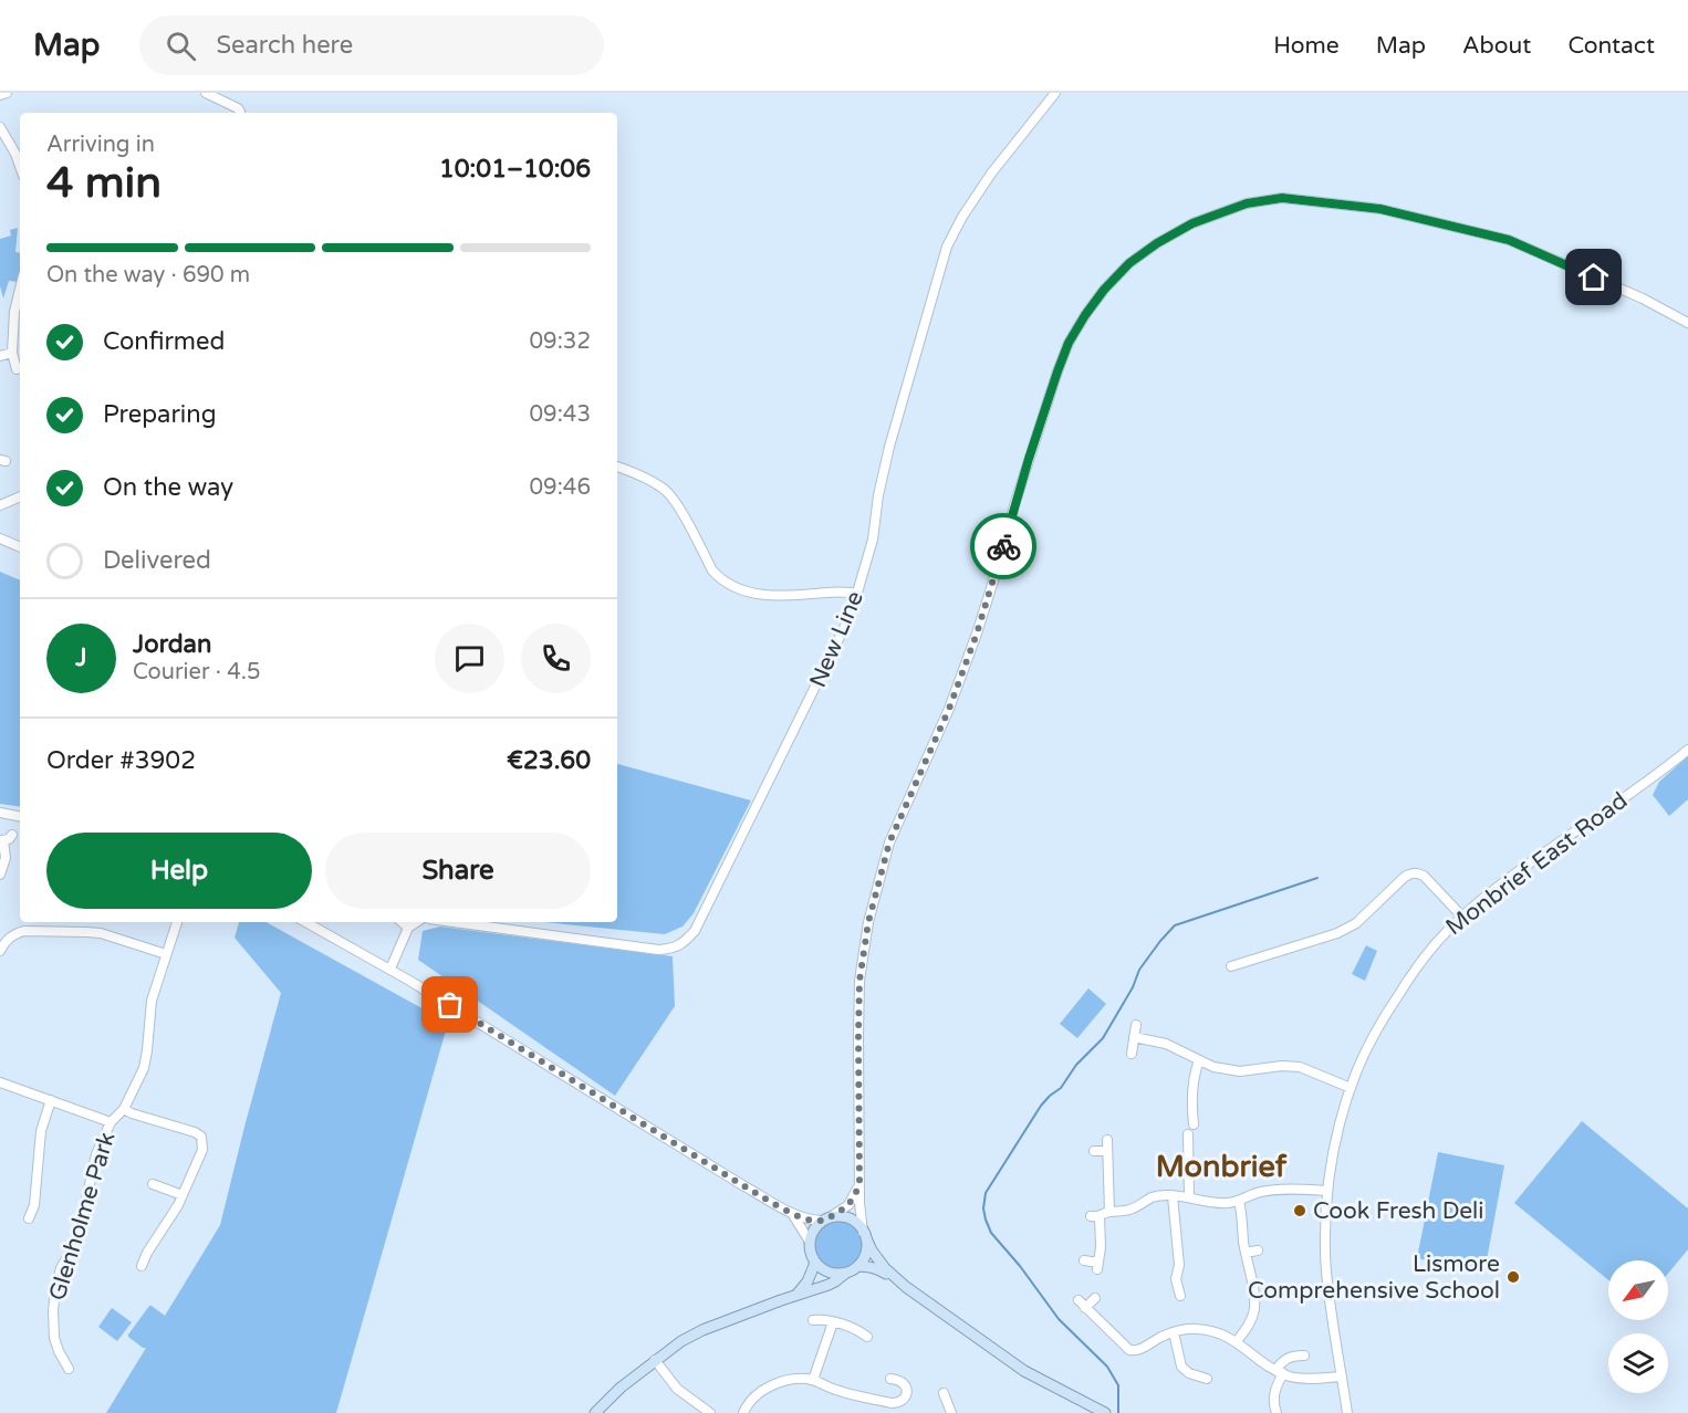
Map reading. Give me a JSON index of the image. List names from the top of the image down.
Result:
{
  "streets": {
    "street": ["New Line", "Monbrief East Road", "Glenholme Park"]
  },
  "districts": ["Monbrief"],
  "places": ["Cook Fresh Deli", "Lismore Comprehensive School"],
  "north": "bottom left",
  "page": {
    "header": "Map",
    "search": "Search here",
    "nav": [
      "Home",
      "Map",
      "About",
      "Contact"
    ],
    "heading": ["4 min", "Arriving in", "10:01–10:06"],
    "panel": [
      "Jordan",
      "Courier · 4.5",
      "Order #3902",
      "€23.60"
    ],
    "bar": "On the way · 690 m",
    "list": [
      ["Confirmed", "09:32"],
      ["Preparing", "09:43"],
      ["On the way", "09:46"],
      "Delivered"
    ],
    "round": "J",
    "buttons": ["Help", "Share"]
  }
}
